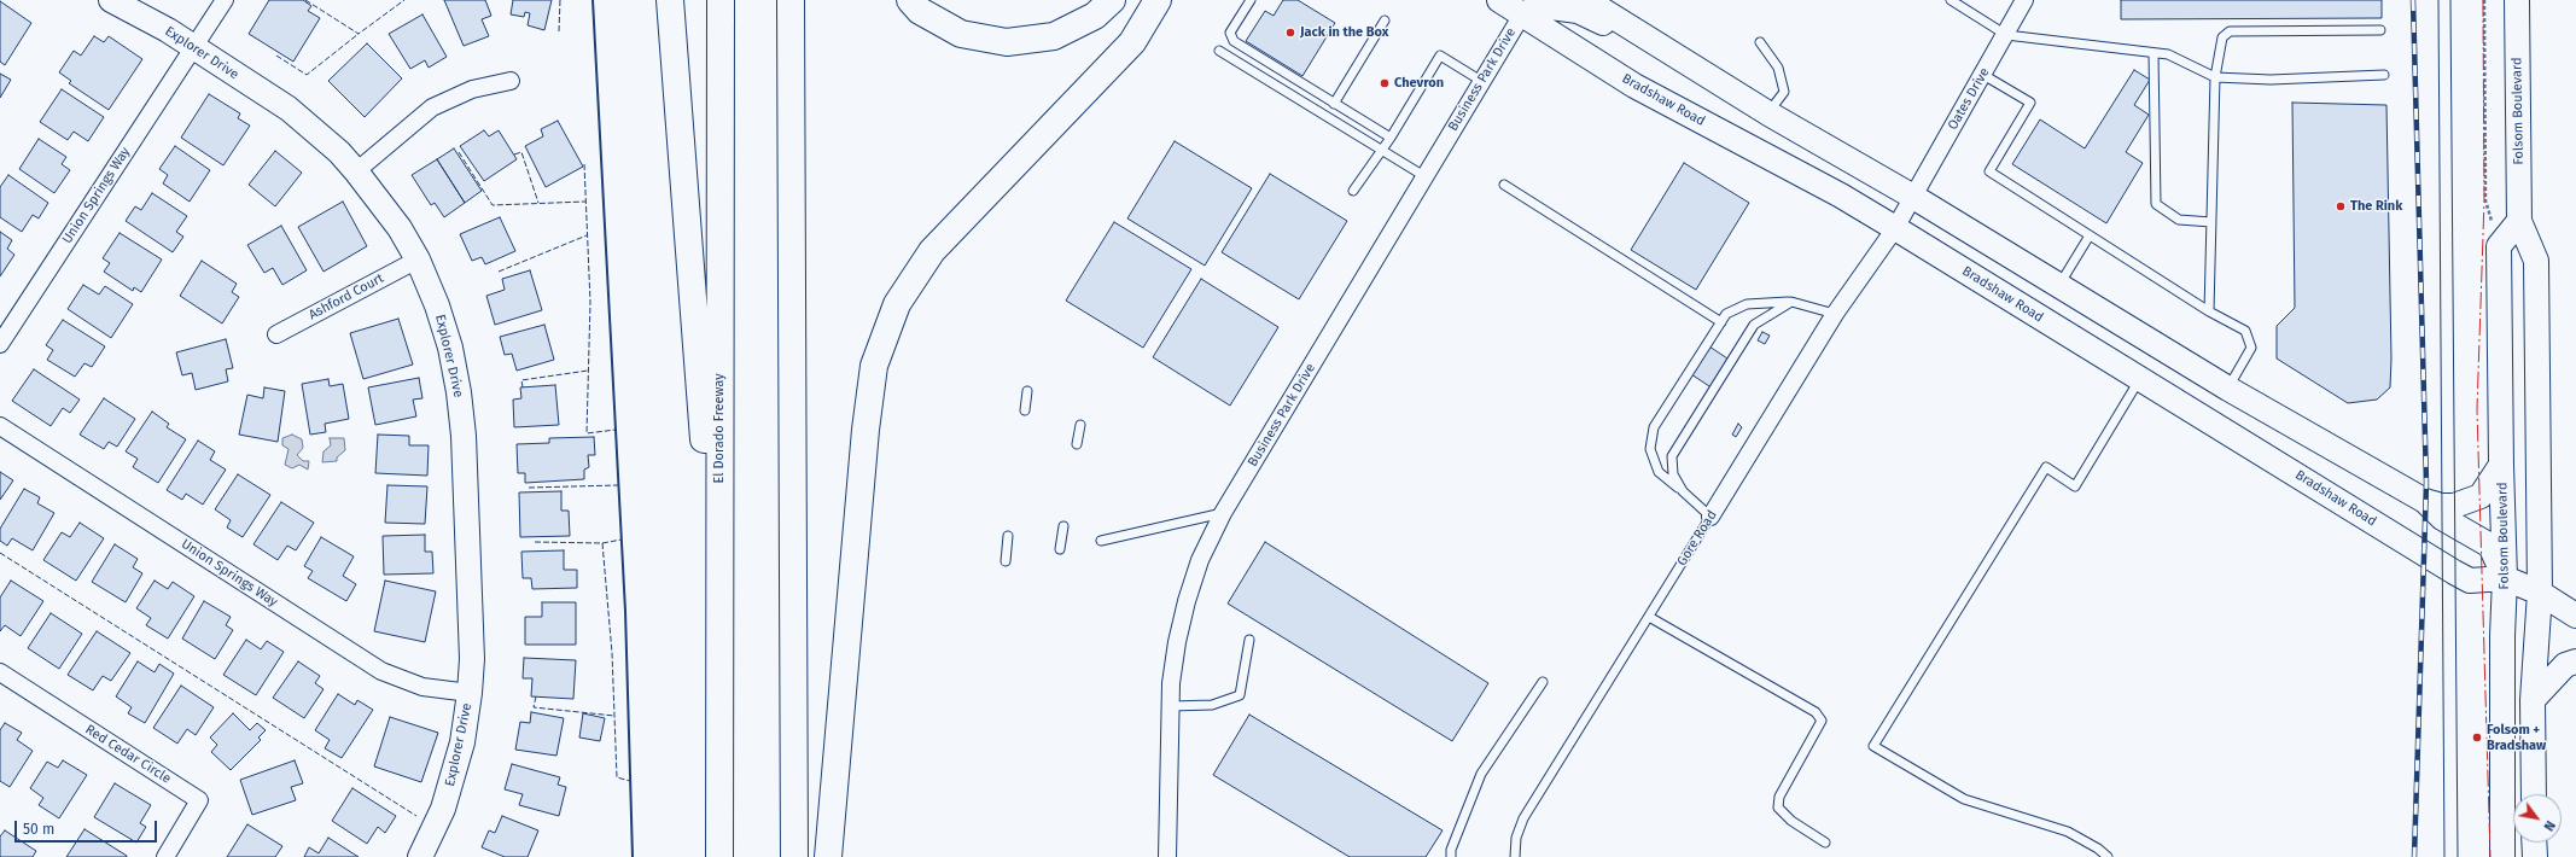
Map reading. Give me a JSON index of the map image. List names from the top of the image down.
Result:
{
  "streets": {
    "highway": ["El Dorado Freeway"],
    "main road": ["Explorer Drive", "Bradshaw Road", "Folsom Boulevard"],
    "street": [
      "Business Park Drive",
      "Oates Drive",
      "Union Springs Way",
      "Ashford Court",
      "Gore Road",
      "Red Cedar Circle"
    ]
  },
  "crossings": [
    ["Explorer Drive", "Union Springs Way"],
    ["Explorer Drive", "Ashford Court"],
    ["Business Park Drive", "Bradshaw Road"],
    ["Oates Drive", "Bradshaw Road"],
    ["Oates Drive", "Gore Road"],
    ["Bradshaw Road", "Folsom Boulevard"],
    ["Bradshaw Road", "Gore Road"]
  ],
  "places": [
    "Jack in the Box",
    "Chevron",
    "The Rink",
    "Folsom + Bradshaw"
  ],
  "scale_bar": "50 m",
  "north": "bottom right"
}
